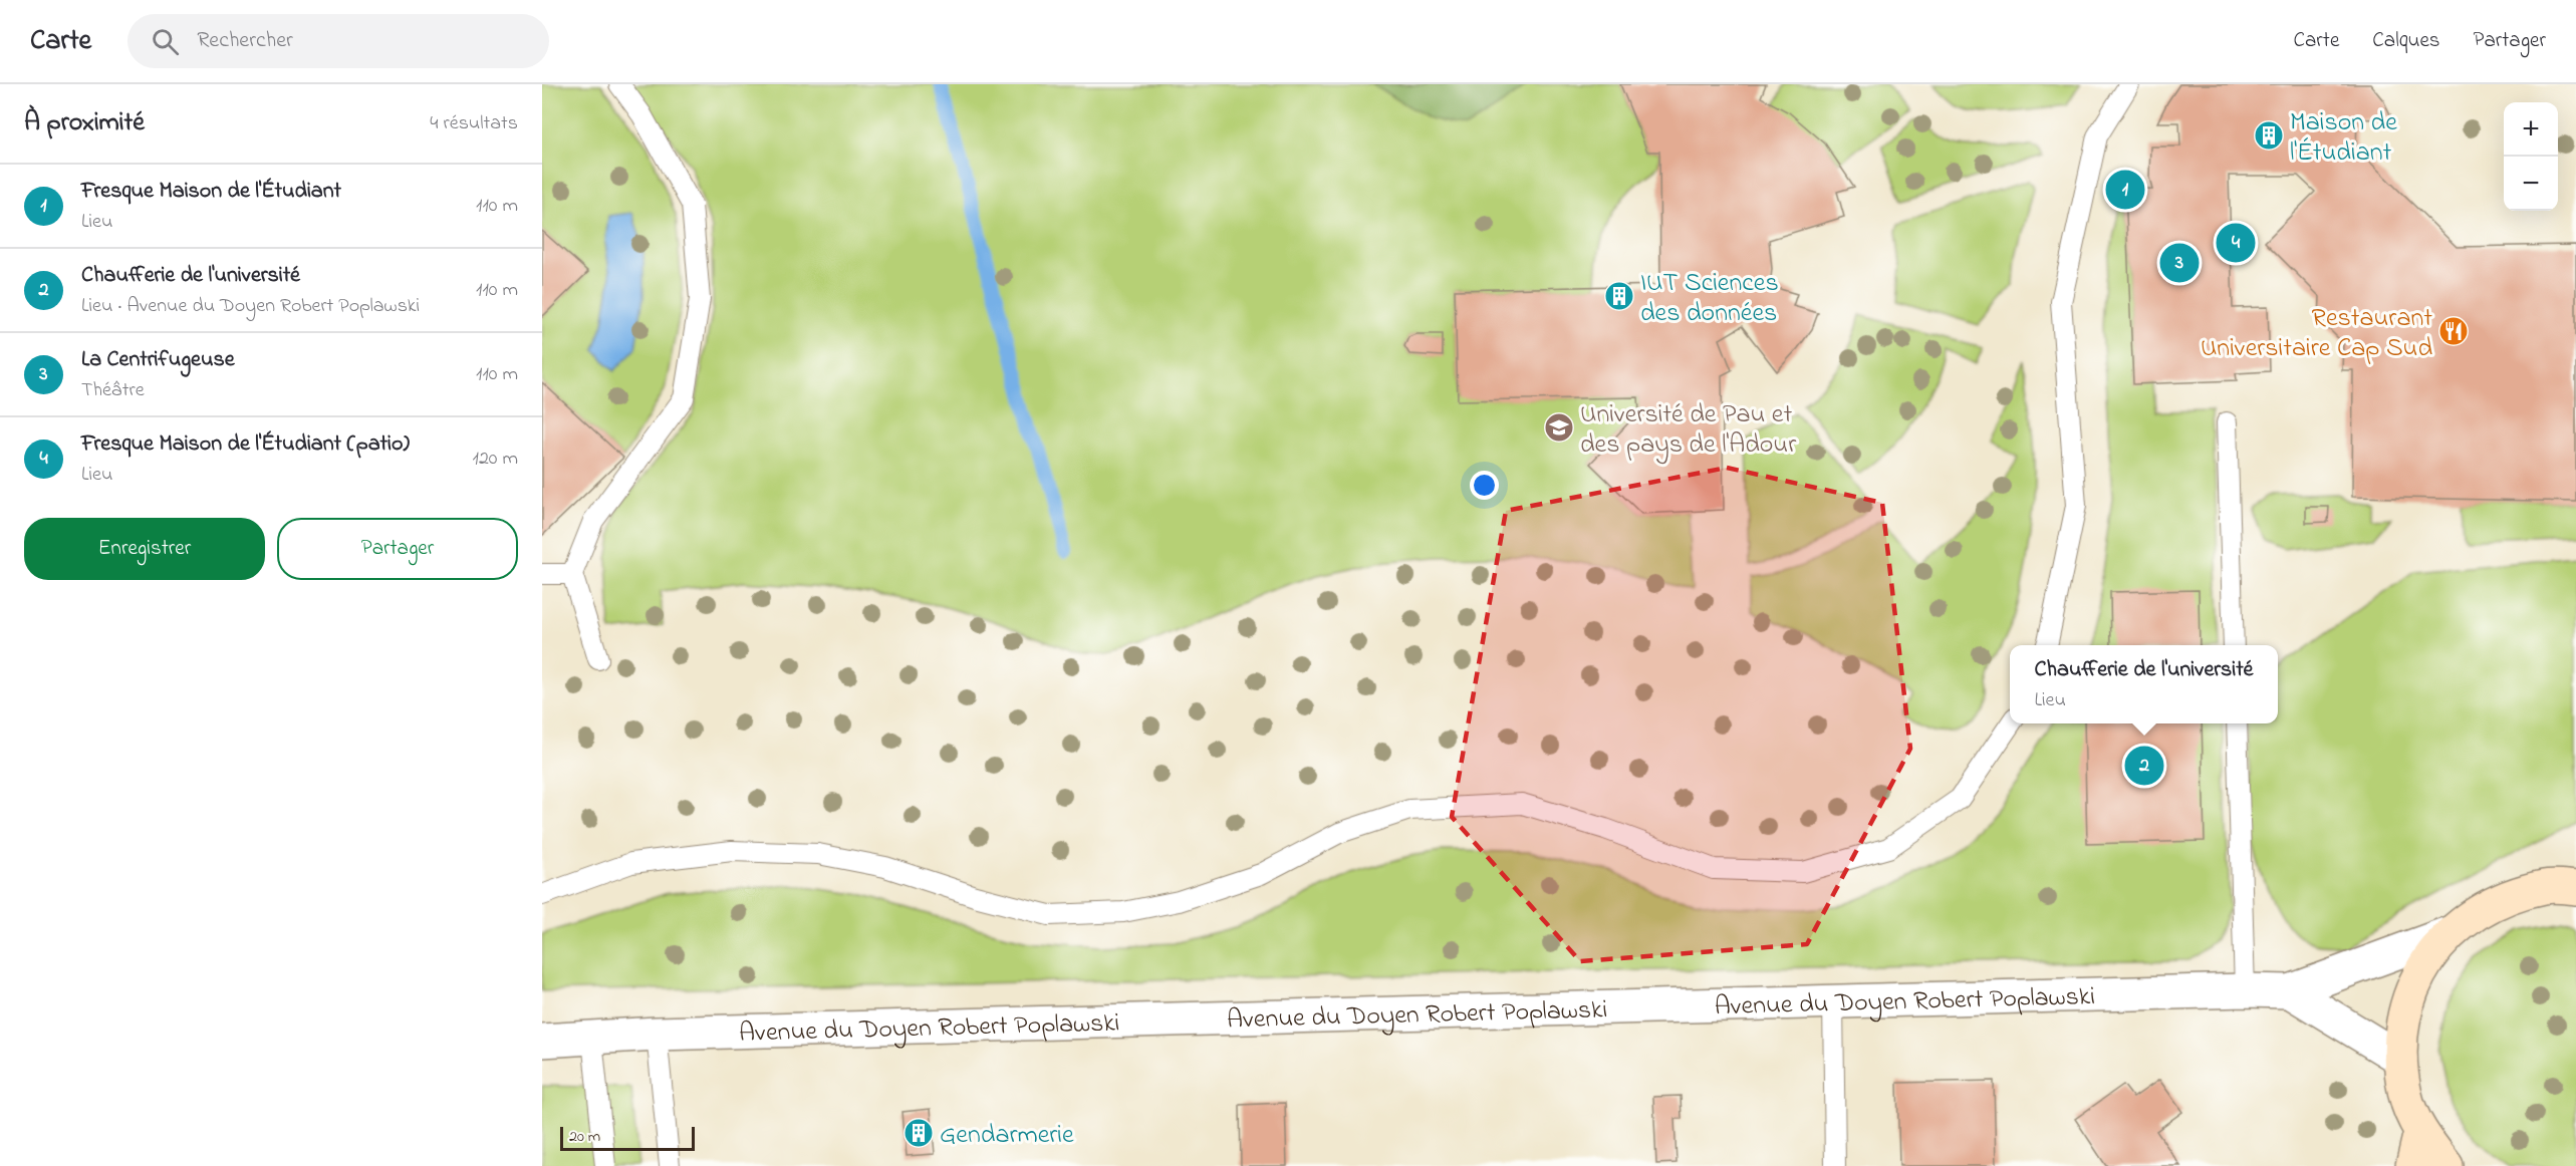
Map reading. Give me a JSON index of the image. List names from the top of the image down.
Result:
{
  "streets": {
    "street": ["Avenue du Doyen Robert Poplawski"]
  },
  "places": {
    "building": ["Maison de l'Étudiant", "IUT Sciences des données", "Gendarmerie"],
    "restaurant": ["Restaurant Universitaire Cap Sud"],
    "school or university": ["Université de Pau et des pays de l'Adour"]
  },
  "scale_bar": "20 m",
  "page": {
    "header": "Carte",
    "search": "Rechercher",
    "nav": ["Carte", "Calques", "Partager"],
    "heading": ["À proximité", "4 résultats"],
    "map_buttons": ["+", "−"],
    "list": [
      {
        "mark": "1",
        "name": "Fresque Maison de l'Étudiant",
        "note": "Lieu",
        "value": "110 m"
      },
      {
        "mark": "2",
        "name": "Chaufferie de l'université",
        "note": "Lieu · Avenue du Doyen Robert Poplawski",
        "value": "110 m"
      },
      {
        "mark": "3",
        "name": "La Centrifugeuse",
        "note": "Théâtre",
        "value": "110 m"
      },
      {
        "mark": "4",
        "name": "Fresque Maison de l'Étudiant (patio)",
        "note": "Lieu",
        "value": "120 m"
      }
    ],
    "pins": [
      "1",
      "4",
      "3",
      "2"
    ],
    "buttons": ["Enregistrer", "Partager"],
    "popup": ["Chaufferie de l'université", "Lieu"],
    "scale": "20 m"
  }
}
